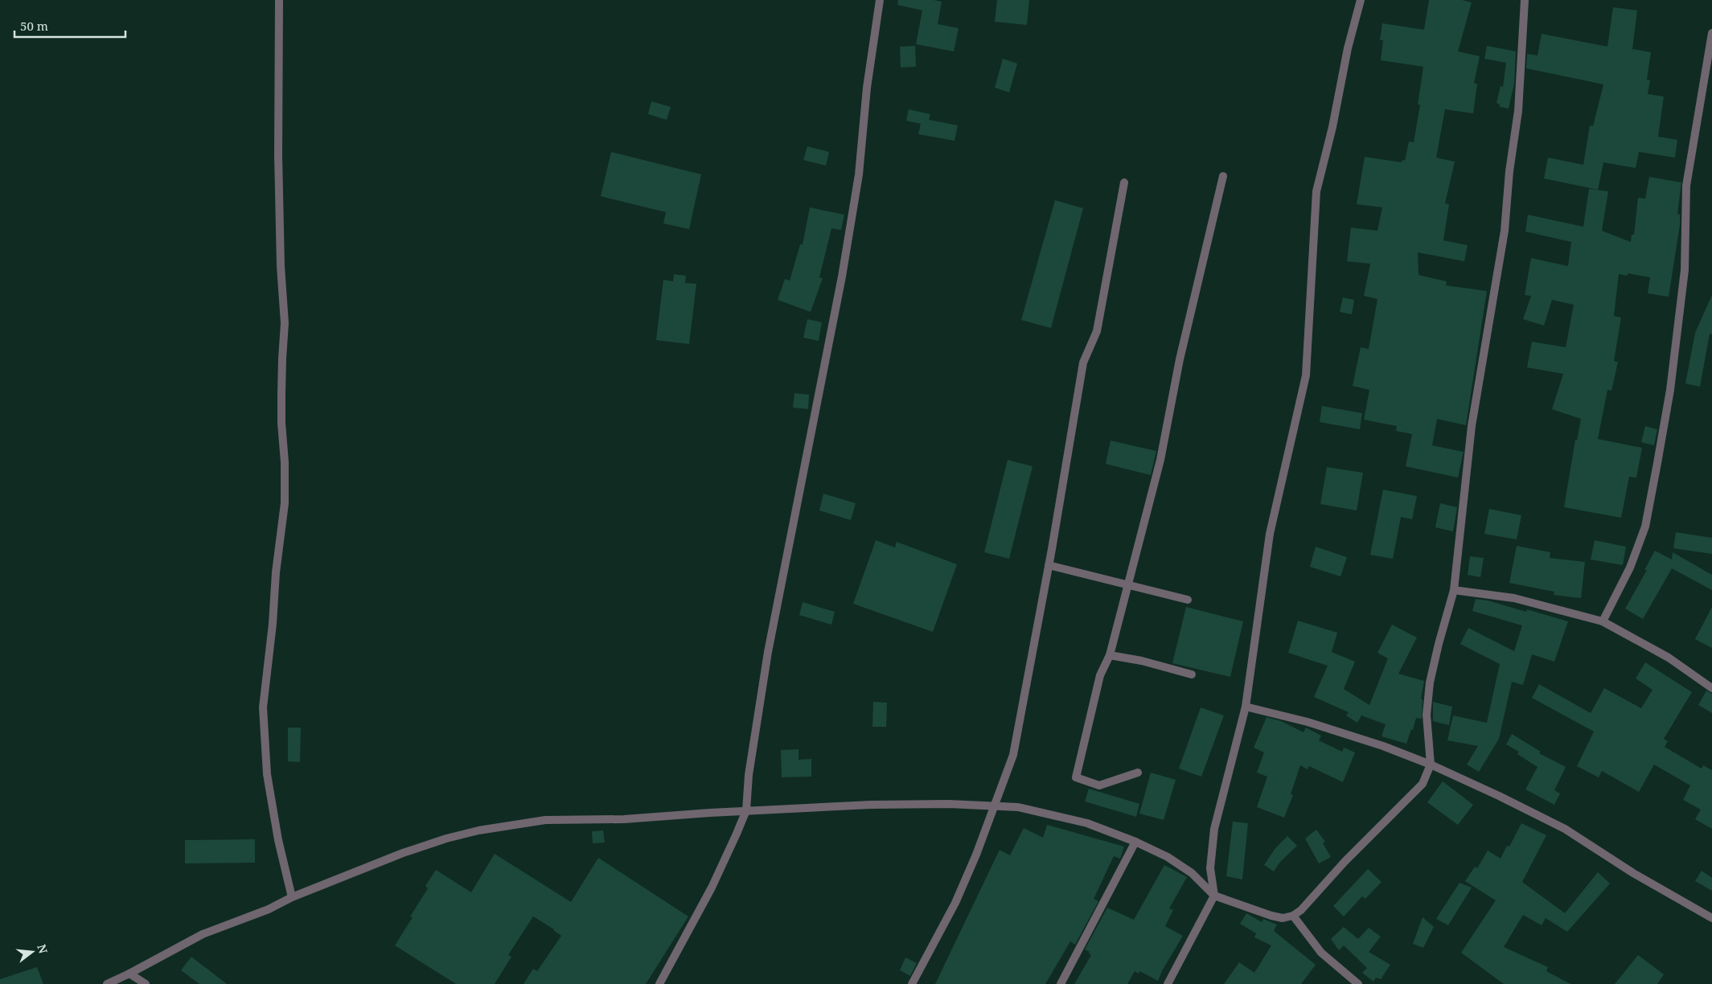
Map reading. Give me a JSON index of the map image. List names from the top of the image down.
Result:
{
  "scale_bar": "50 m",
  "north": "right"
}
